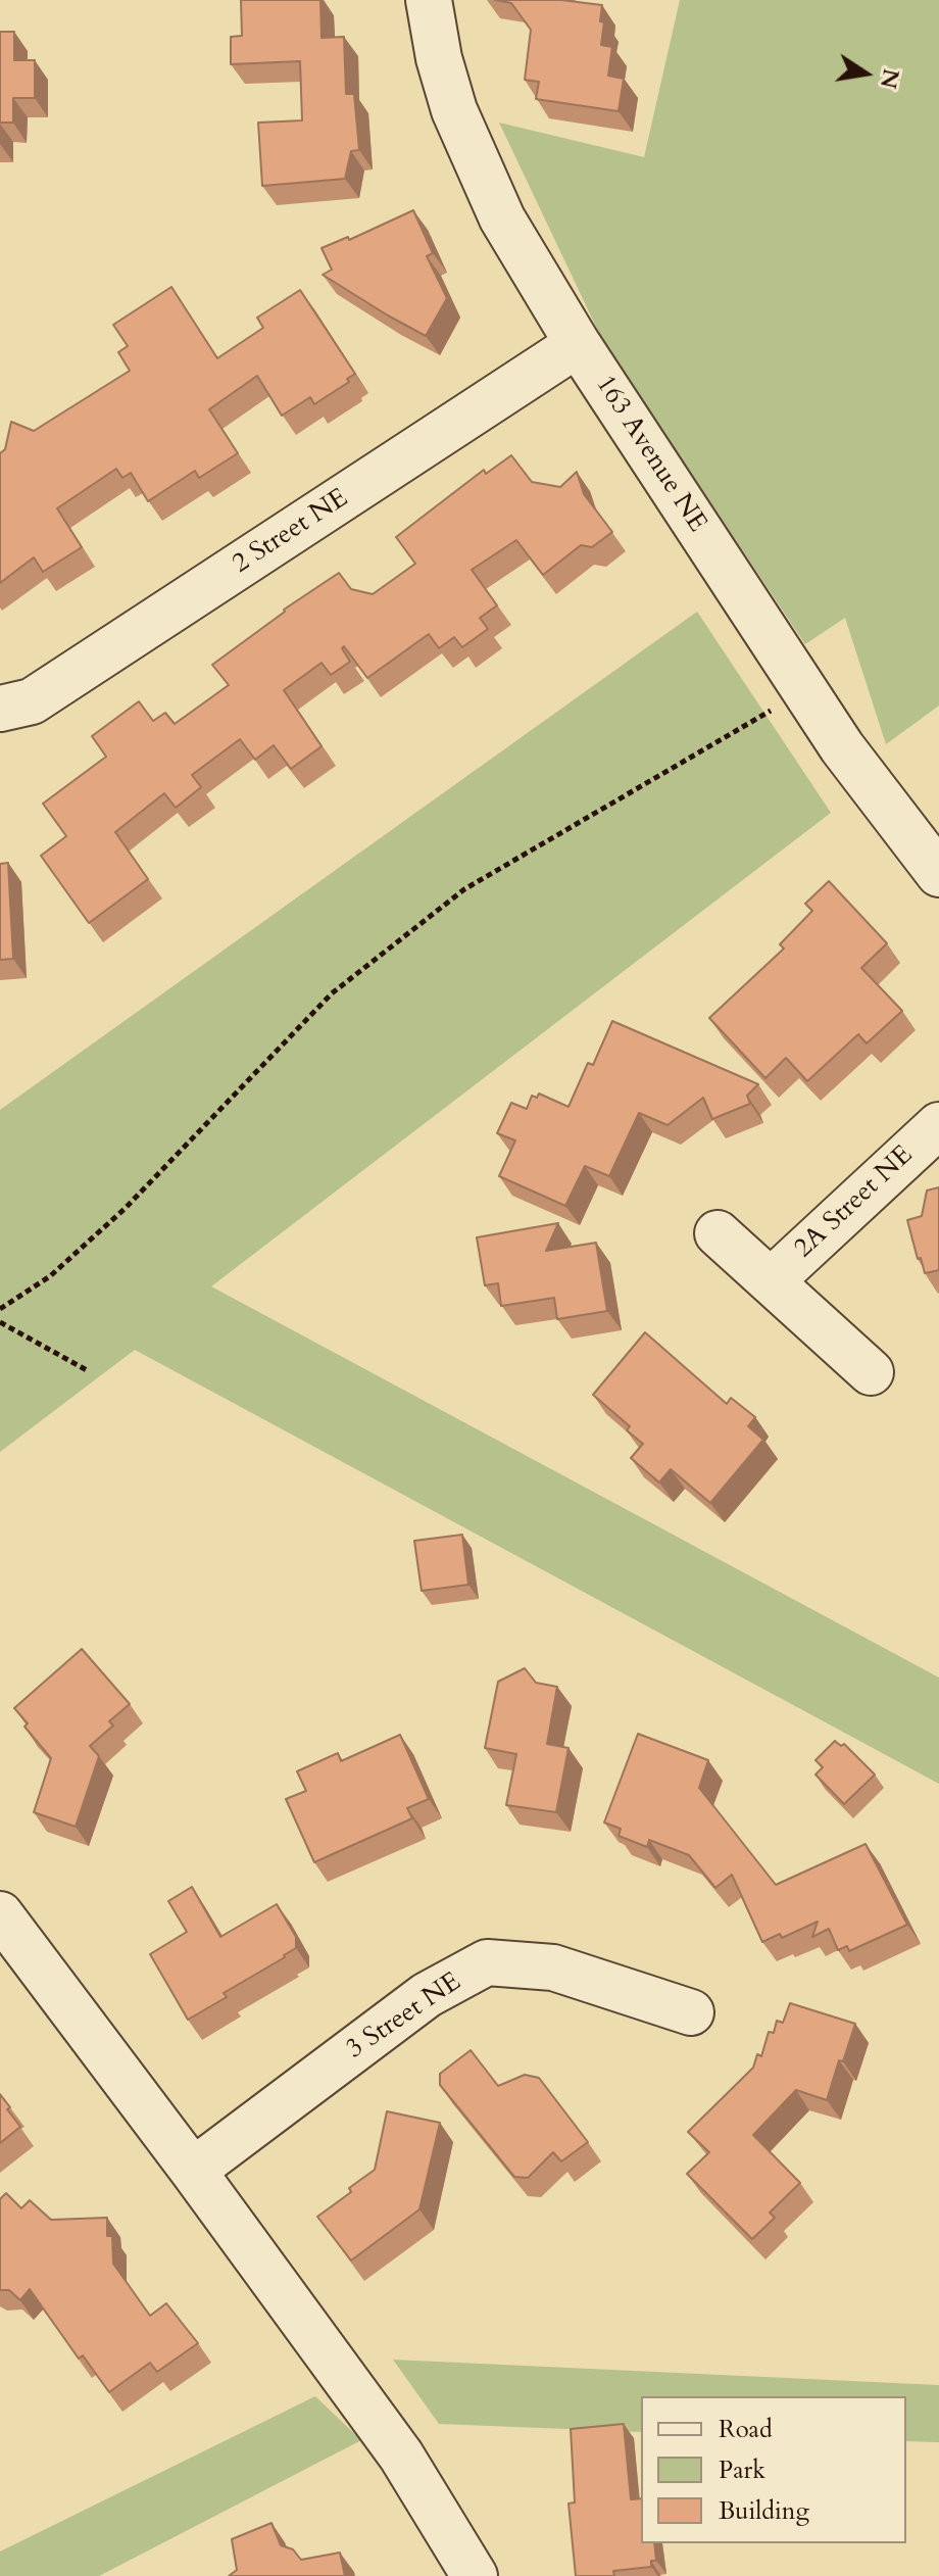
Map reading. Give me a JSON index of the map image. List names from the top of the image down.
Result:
{
  "streets": {
    "street": [
      "163 Avenue NE",
      "2 Street NE",
      "2A Street NE",
      "3 Street NE"
    ]
  },
  "crossings": [
    ["163 Avenue NE", "2 Street NE"]
  ],
  "legend": ["Road", "Park", "Building"],
  "north": "right"
}
